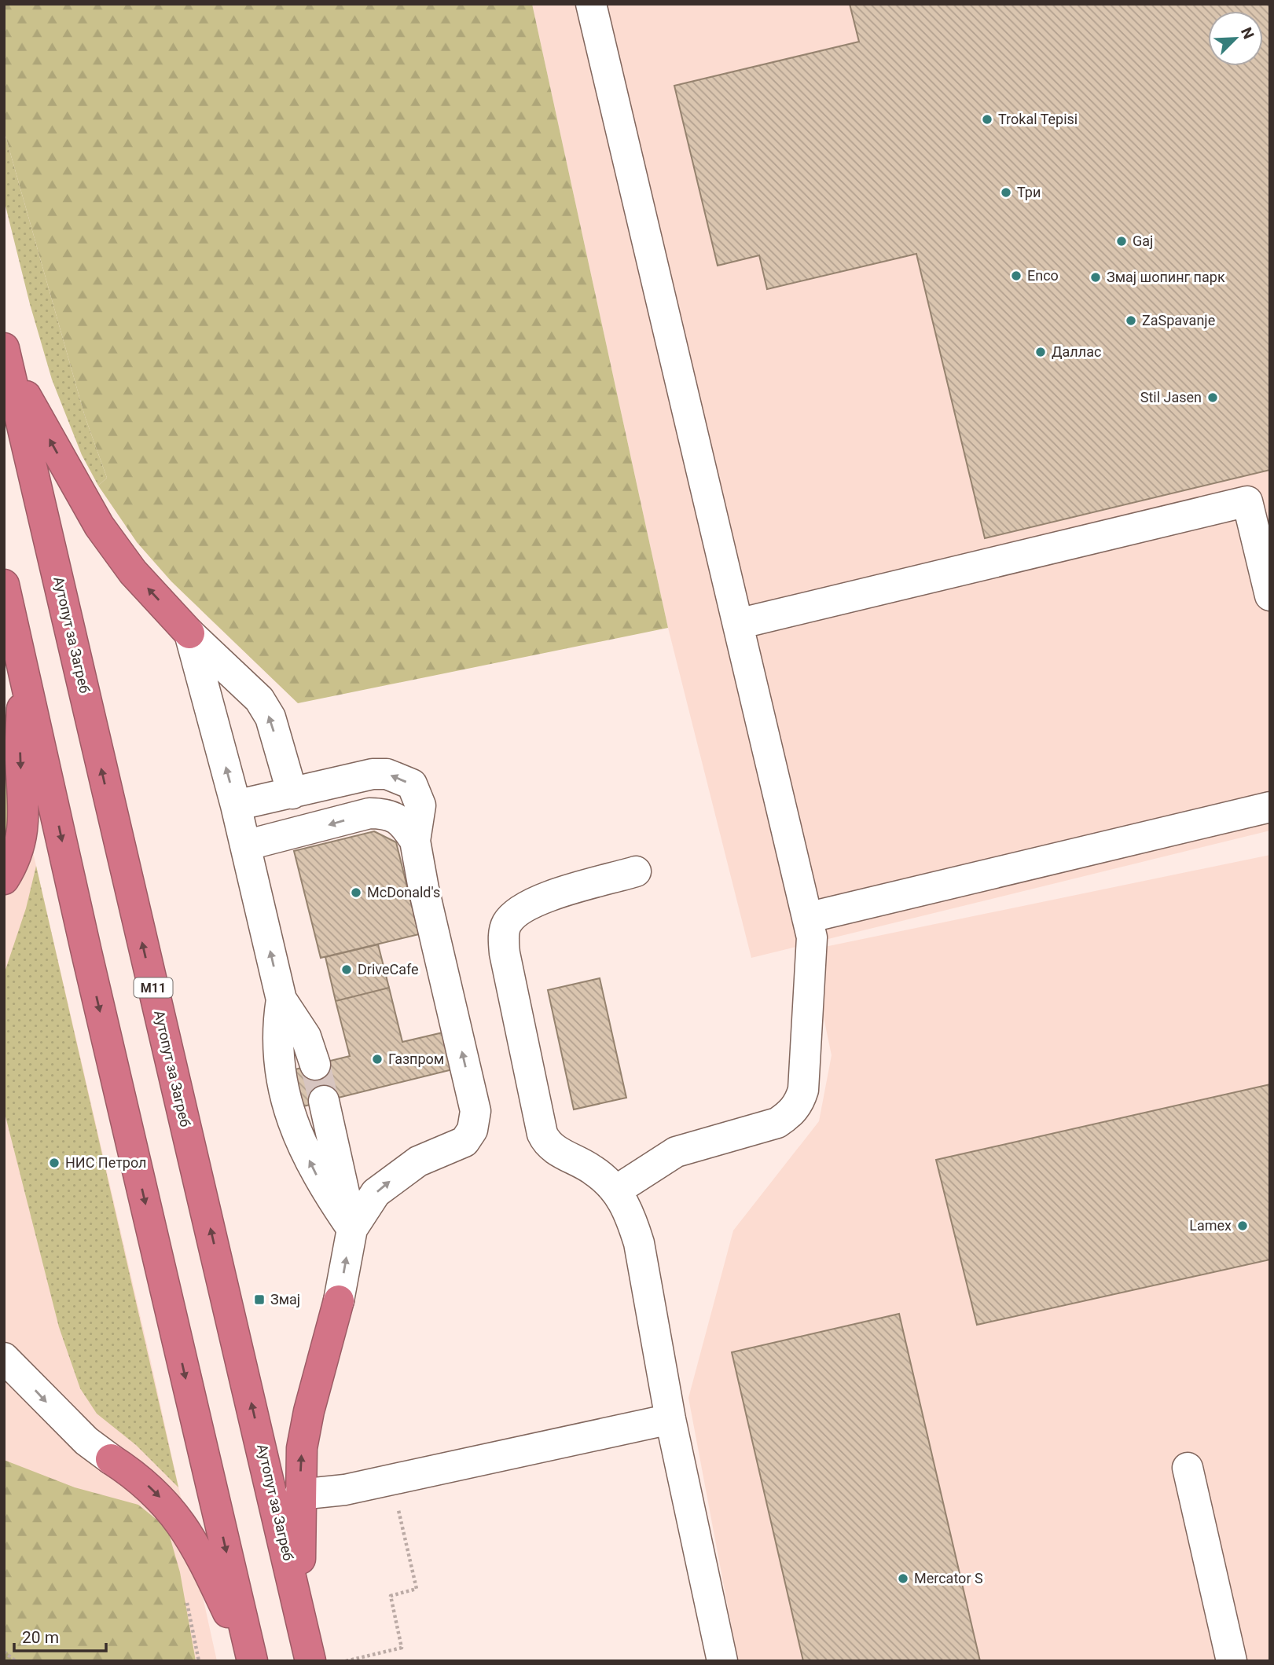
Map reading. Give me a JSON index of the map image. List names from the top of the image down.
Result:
{
  "streets": {
    "highway": ["Аутопут за Загреб", "M11"]
  },
  "places": {
    "other": [
      "Trokal Tepisi",
      "Три",
      "Gaj",
      "Enco",
      "Змај шопинг парк",
      "ZaSpavanje",
      "Даллас",
      "Stil Jasen",
      "McDonald's",
      "DriveCafe",
      "Газпром",
      "НИС Петрол",
      "Lamex",
      "Mercator S"
    ],
    "transit": ["Змај"]
  },
  "scale_bar": "20 m",
  "north": "top right"
}
